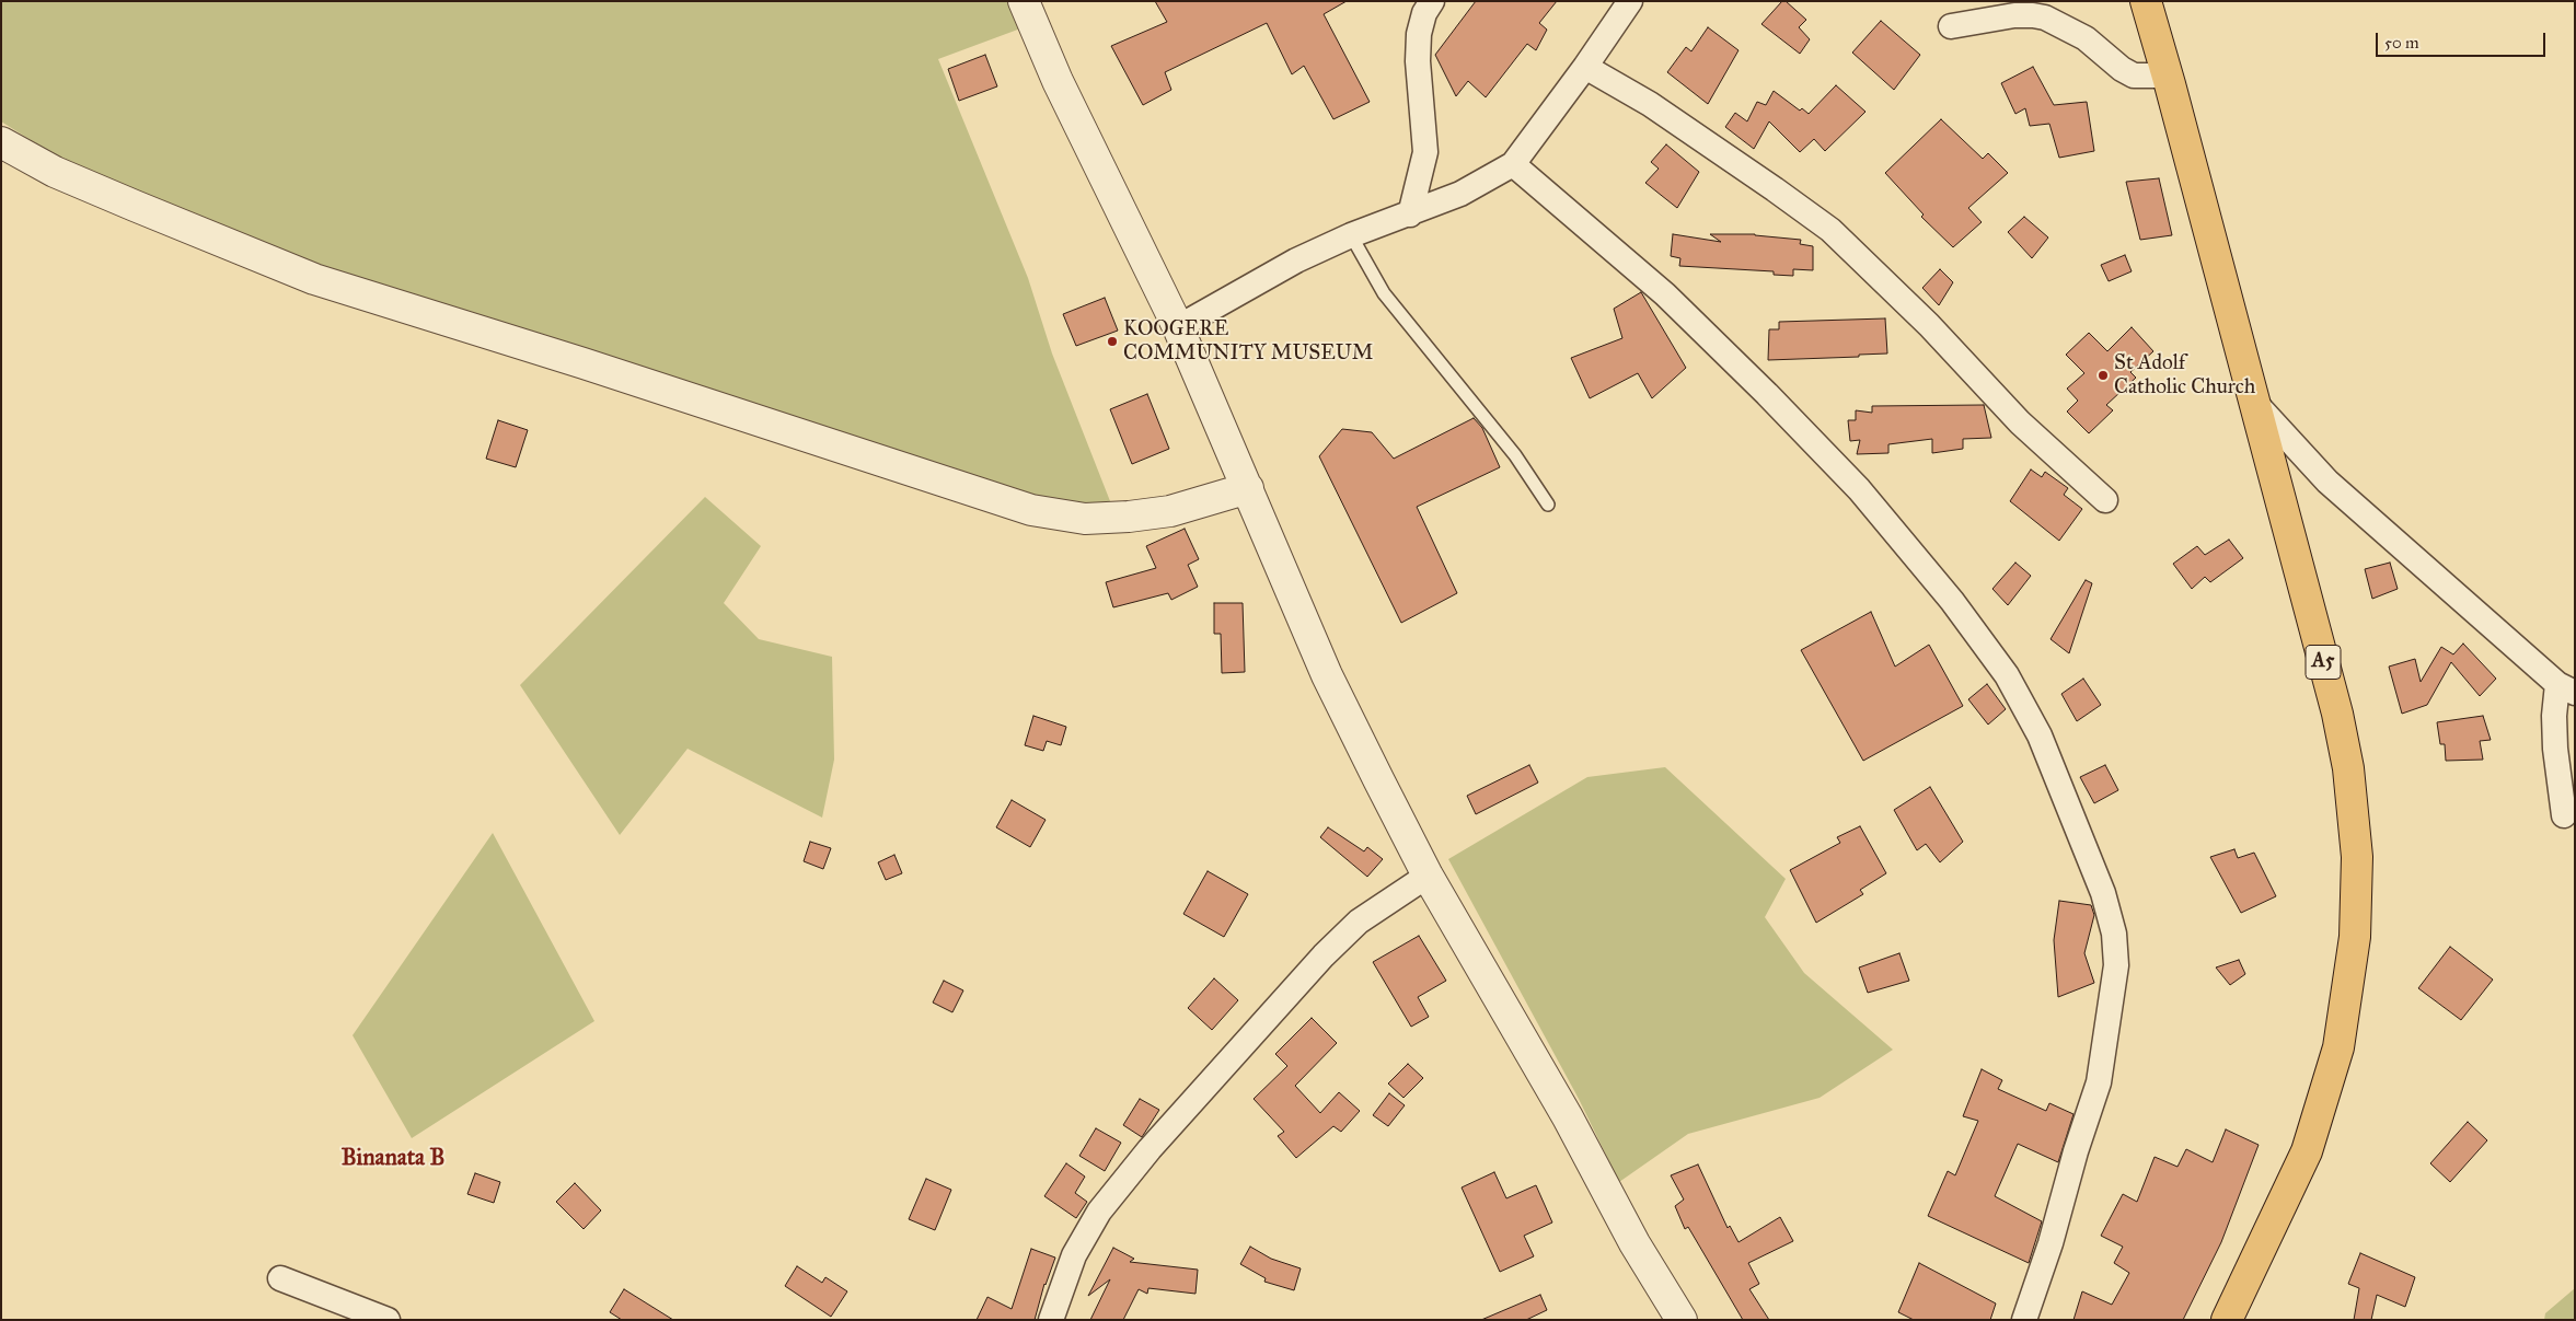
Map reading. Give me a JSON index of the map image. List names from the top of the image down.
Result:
{
  "streets": {
    "highway": ["A5"]
  },
  "districts": ["Binanata B"],
  "places": ["KOOGERE COMMUNITY MUSEUM", "St Adolf Catholic Church"],
  "scale_bar": "50 m"
}
